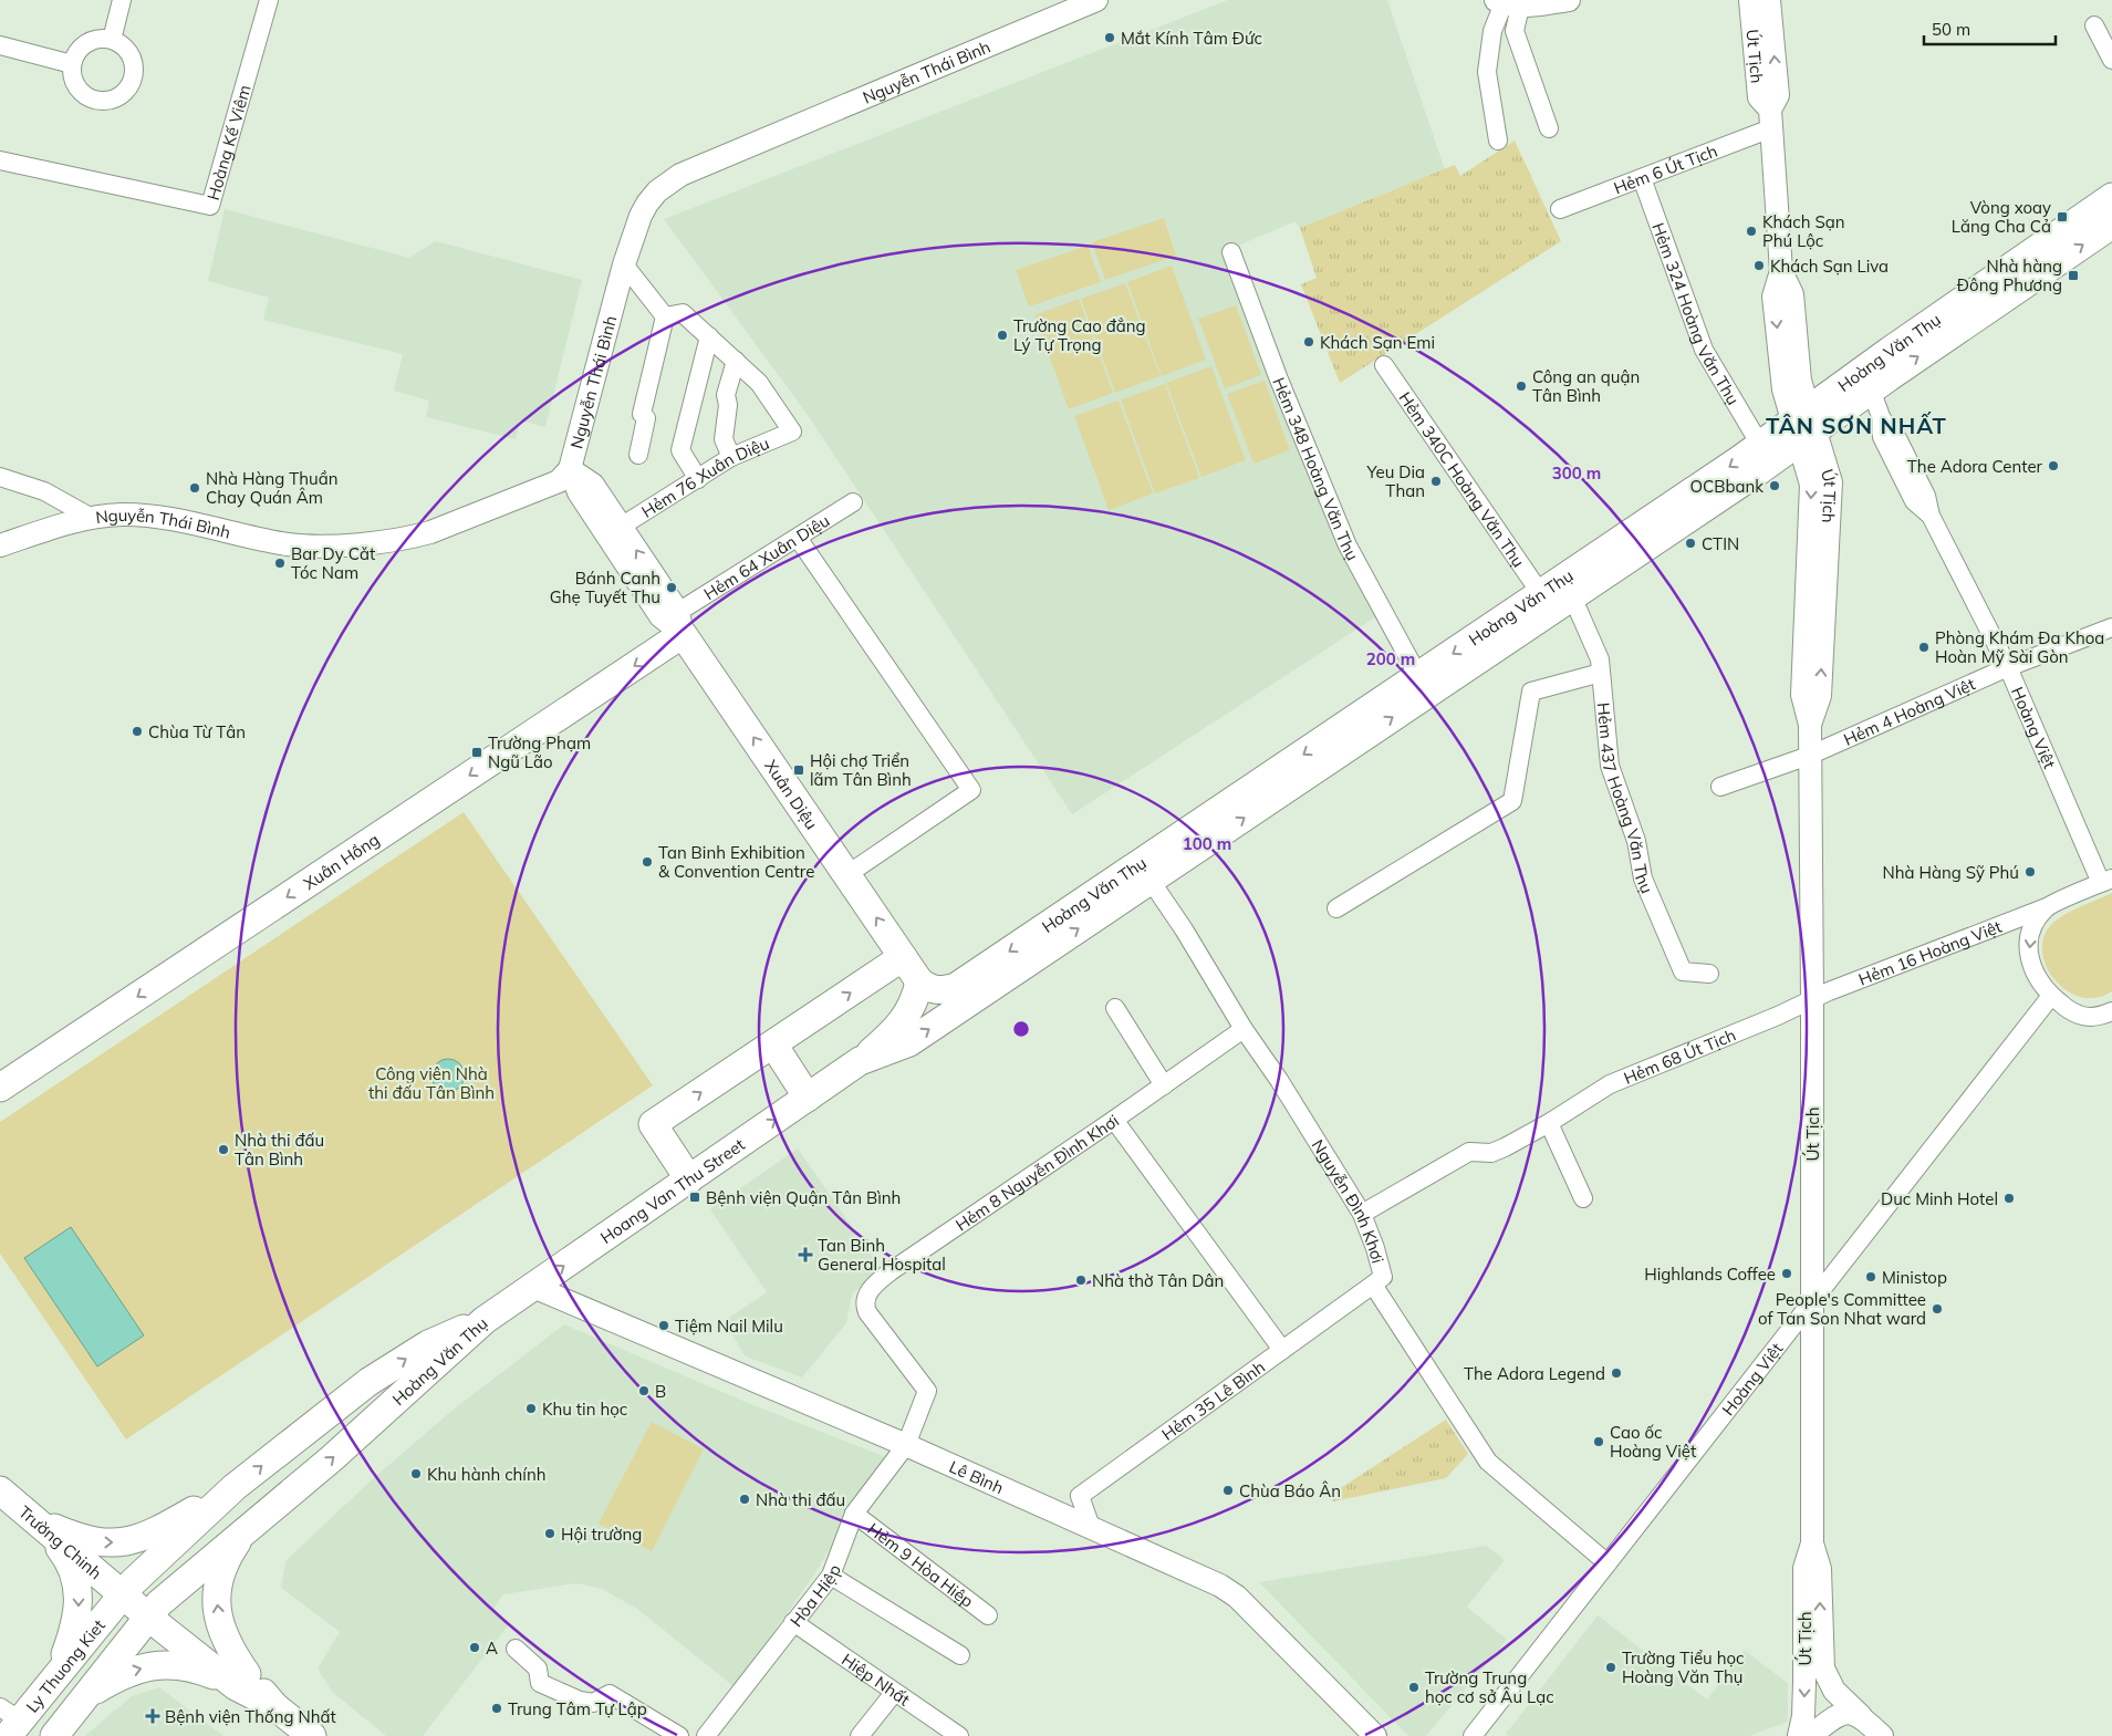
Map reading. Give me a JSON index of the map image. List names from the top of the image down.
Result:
{
  "streets": {
    "main road": [
      "Hoàng Văn Thụ",
      "Xuân Diệu",
      "Xuân Hồng",
      "Hoang Van Thu Street",
      "Trường Chinh",
      "Ly Thuong Kiet"
    ],
    "street": [
      "Út Tịch",
      "Nguyễn Thái Bình",
      "Hoàng Kế Viêm",
      "Hẻm 6 Út Tịch",
      "Hẻm 324 Hoàng Văn Thụ",
      "Hẻm 348 Hoàng Văn Thụ",
      "Hẻm 76 Xuân Diệu",
      "Hẻm 340C Hoàng Văn Thụ",
      "Hẻm 64 Xuân Diệu",
      "Hẻm 4 Hoàng Việt",
      "Hoàng Việt",
      "Hẻm 437 Hoàng Văn Thụ",
      "Hẻm 16 Hoàng Việt",
      "Hẻm 68 Út Tịch",
      "Hẻm 8 Nguyễn Đình Khơi",
      "Nguyễn Đình Khơi",
      "Hẻm 35 Lê Bình",
      "Lê Bình",
      "Hẻm 9 Hòa Hiệp",
      "Hòa Hiệp",
      "Hiệp Nhất"
    ]
  },
  "crossings": [
    ["Út Tịch", "Hẻm 6 Út Tịch"],
    ["Út Tịch", "Hoàng Văn Thụ"],
    ["Út Tịch", "Hẻm 4 Hoàng Việt"],
    ["Út Tịch", "Hoàng Việt"],
    ["Út Tịch", "Hẻm 16 Hoàng Việt"],
    ["Út Tịch", "Hẻm 68 Út Tịch"],
    ["Nguyễn Thái Bình", "Xuân Diệu"],
    ["Hẻm 6 Út Tịch", "Hẻm 324 Hoàng Văn Thụ"],
    ["Hẻm 324 Hoàng Văn Thụ", "Hoàng Văn Thụ"],
    ["Hoàng Văn Thụ", "Hẻm 348 Hoàng Văn Thụ"],
    ["Hoàng Văn Thụ", "Hẻm 340C Hoàng Văn Thụ"],
    ["Hoàng Văn Thụ", "Hoàng Việt"],
    ["Hoàng Văn Thụ", "Xuân Diệu"],
    ["Hoàng Văn Thụ", "Hẻm 437 Hoàng Văn Thụ"],
    ["Hoàng Văn Thụ", "Hoang Van Thu Street"],
    ["Hoàng Văn Thụ", "Nguyễn Đình Khơi"],
    ["Hoàng Văn Thụ", "Trường Chinh"],
    ["Hoàng Văn Thụ", "Ly Thuong Kiet"],
    ["Hẻm 76 Xuân Diệu", "Xuân Diệu"],
    ["Hẻm 64 Xuân Diệu", "Xuân Diệu"],
    ["Hẻm 64 Xuân Diệu", "Xuân Hồng"],
    ["Hẻm 4 Hoàng Việt", "Hoàng Việt"],
    ["Hoàng Việt", "Hẻm 16 Hoàng Việt"],
    ["Hoàng Việt", "Nguyễn Đình Khơi"],
    ["Xuân Diệu", "Xuân Hồng"],
    ["Hẻm 16 Hoàng Việt", "Hẻm 68 Út Tịch"],
    ["Hẻm 68 Út Tịch", "Nguyễn Đình Khơi"],
    ["Hẻm 8 Nguyễn Đình Khơi", "Nguyễn Đình Khơi"],
    ["Hẻm 8 Nguyễn Đình Khơi", "Lê Bình"],
    ["Hẻm 8 Nguyễn Đình Khơi", "Hòa Hiệp"],
    ["Hoang Van Thu Street", "Lê Bình"],
    ["Nguyễn Đình Khơi", "Hẻm 35 Lê Bình"],
    ["Hẻm 35 Lê Bình", "Lê Bình"],
    ["Lê Bình", "Hòa Hiệp"],
    ["Trường Chinh", "Ly Thuong Kiet"],
    ["Hẻm 9 Hòa Hiệp", "Hòa Hiệp"],
    ["Hòa Hiệp", "Hiệp Nhất"]
  ],
  "one_way": ["Xuân Diệu", "Xuân Hồng", "Hoang Van Thu Street"],
  "districts": ["TÂN SƠN NHẤT"],
  "parks": ["Công viên Nhà thi đấu Tân Bình"],
  "places": {
    "other": [
      "Mắt Kính Tâm Đức",
      "Khách Sạn Phú Lộc",
      "Khách Sạn Liva",
      "Trường Cao đẳng Lý Tự Trọng",
      "Khách Sạn Emi",
      "Công an quận Tân Bình",
      "The Adora Center",
      "Yeu Dia Than",
      "OCBbank",
      "Nhà Hàng Thuần Chay Quán Âm",
      "CTIN",
      "Bar Dy Cǎt Tóc Nam",
      "Bánh Canh Ghẹ Tuyết Thu",
      "Phòng Khám Đa Khoa Hoàn Mỹ Sài Gòn",
      "Chùa Từ Tân",
      "Tan Binh Exhibition & Convention Centre",
      "Nhà Hàng Sỹ Phú",
      "Nhà thi đấu Tân Bình",
      "Duc Minh Hotel",
      "Highlands Coffee",
      "Ministop",
      "Nhà thờ Tân Dân",
      "People's Committee of Tan Son Nhat ward",
      "Tiệm Nail Milu",
      "The Adora Legend",
      "B",
      "Khu tin học",
      "Cao ốc Hoàng Việt",
      "Khu hành chính",
      "Chùa Báo Ân",
      "Nhà thi đấu",
      "Hội trường",
      "A",
      "Trường Tiểu học Hoàng Văn Thụ",
      "Trường Trung học cơ sở Âu Lạc",
      "Trung Tâm Tự Lập"
    ],
    "transit": [
      "Vòng xoay Lăng Cha Cả",
      "Nhà hàng Đông Phương",
      "Trường Phạm Ngũ Lão",
      "Hội chợ Triển lãm Tân Bình",
      "Bệnh viện Quận Tân Bình"
    ],
    "health": ["Tan Binh General Hospital", "Bệnh viện Thống Nhất"]
  },
  "scale_bar": "50 m",
  "rings": ["300 m", "200 m", "100 m"]
}
